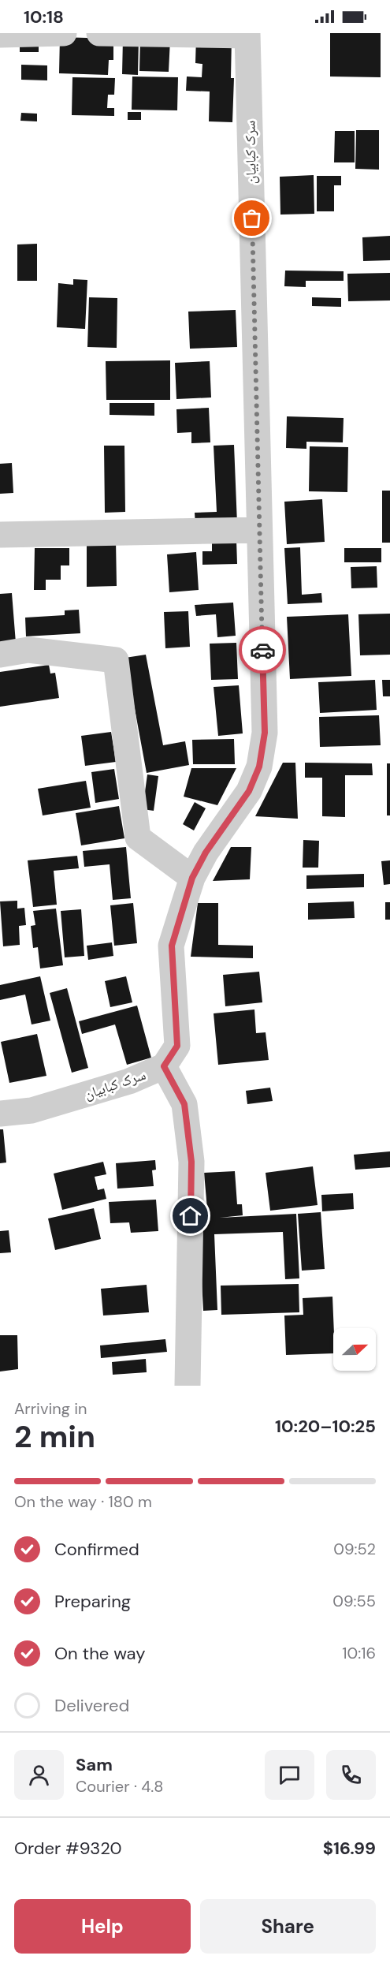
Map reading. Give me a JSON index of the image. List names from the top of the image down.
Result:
{
  "streets": {
    "street": ["سرک کبابیان"]
  },
  "north": "right",
  "page": {
    "status": "10:18",
    "heading": ["2 min", "Arriving in", "10:20–10:25"],
    "panel": [
      "Sam",
      "Courier · 4.8",
      "Order #9320",
      "$16.99"
    ],
    "bar": "On the way · 180 m",
    "list": [
      ["Confirmed", "09:52"],
      ["Preparing", "09:55"],
      ["On the way", "10:16"],
      "Delivered"
    ],
    "buttons": ["Help", "Share"]
  }
}
